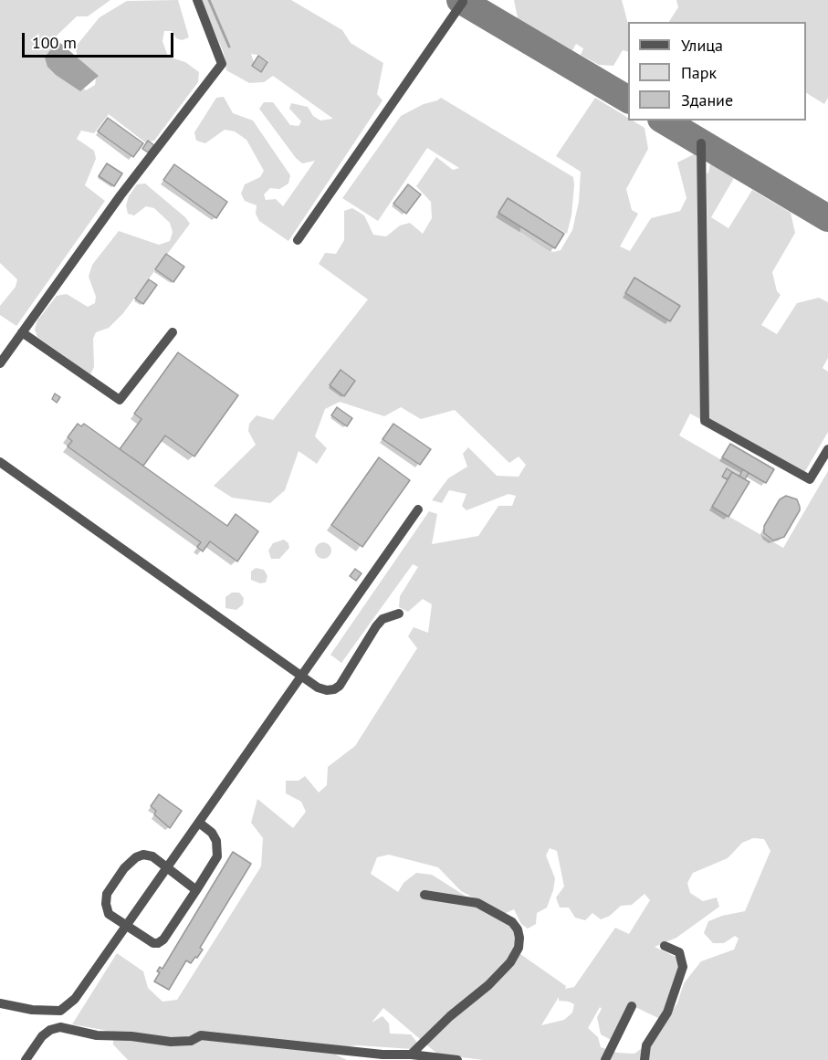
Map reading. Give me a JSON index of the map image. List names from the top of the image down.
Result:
{
  "legend": ["Улица", "Парк", "Здание"],
  "scale_bar": "100 m"
}
